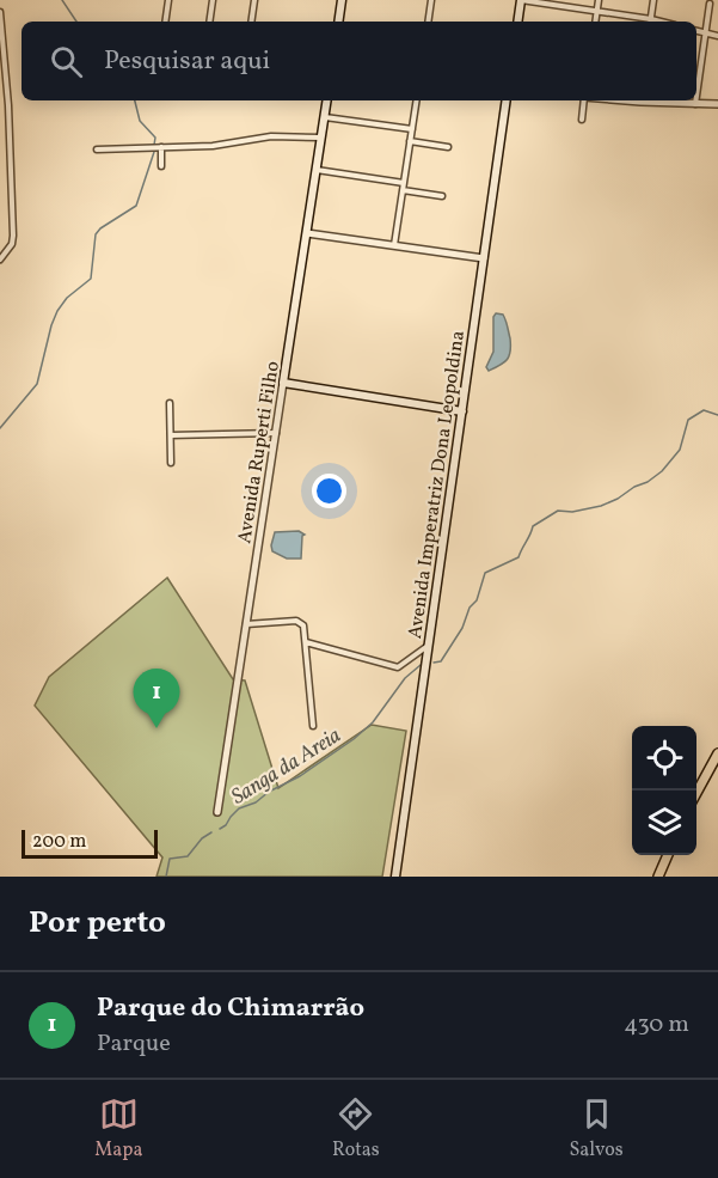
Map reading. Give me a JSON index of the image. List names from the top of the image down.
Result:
{
  "streets": {
    "main road": ["Avenida Ruperti Filho", "Avenida Imperatriz Dona Leopoldina"]
  },
  "water": ["Sanga da Areia"],
  "scale_bar": "200 m",
  "page": {
    "search": "Pesquisar aqui",
    "pins": "1",
    "scale": "200 m",
    "heading": "Por perto",
    "list": [
      {
        "mark": "1",
        "name": "Parque do Chimarrão",
        "note": "Parque",
        "value": "430 m"
      }
    ],
    "nav": ["Mapa", "Rotas", "Salvos"]
  }
}
